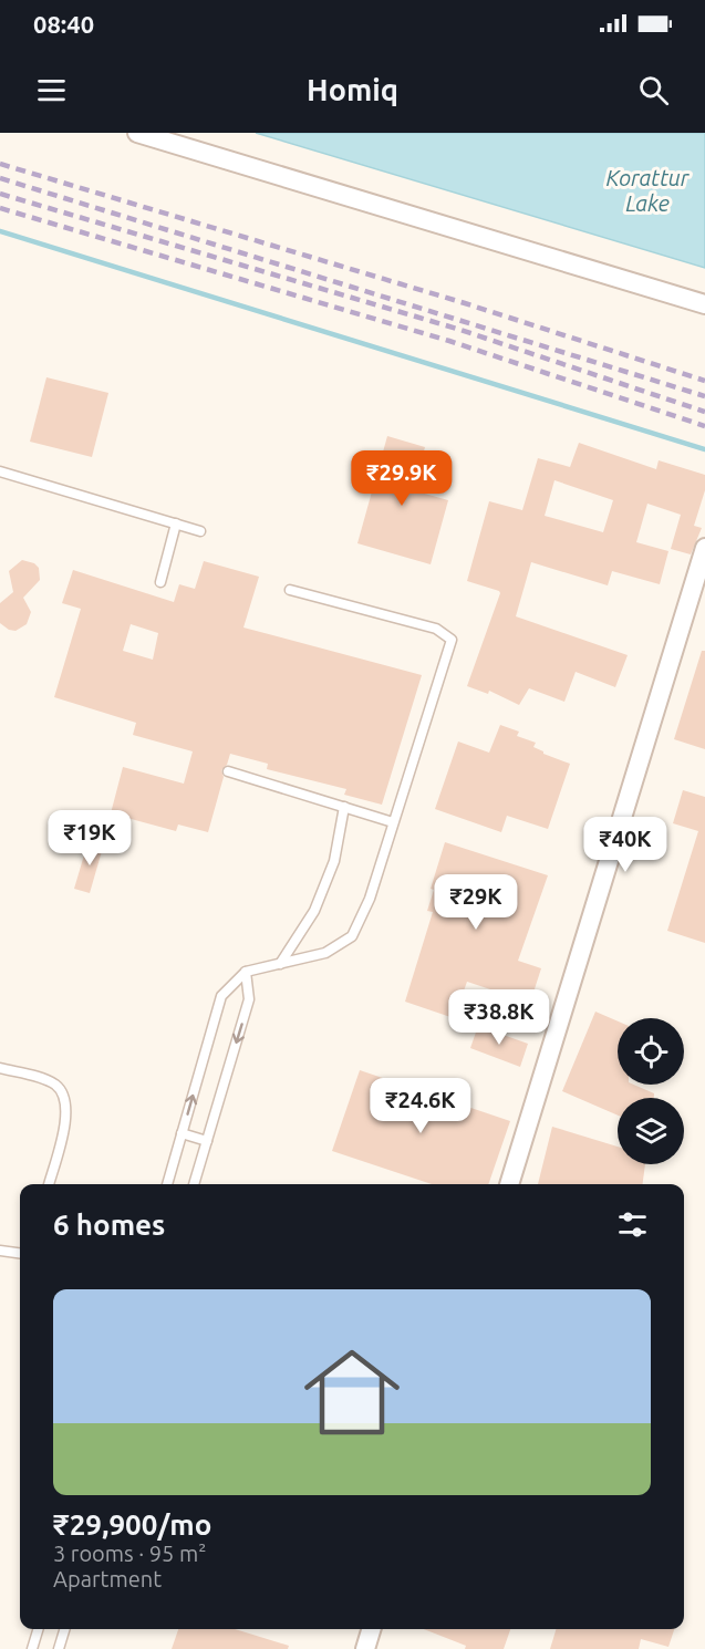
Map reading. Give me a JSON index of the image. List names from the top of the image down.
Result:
{
  "water": ["Korattur Lake"],
  "page": {
    "status": "08:40",
    "header": "Homiq",
    "price": [
      "₹29.9K",
      "₹19K",
      "₹40K",
      "₹29K",
      "₹38.8K",
      "₹24.6K"
    ],
    "heading": "6 homes",
    "list": [
      {
        "name": "₹29,900/mo",
        "note": "3 rooms · 95 m² · Apartment"
      }
    ]
  }
}
